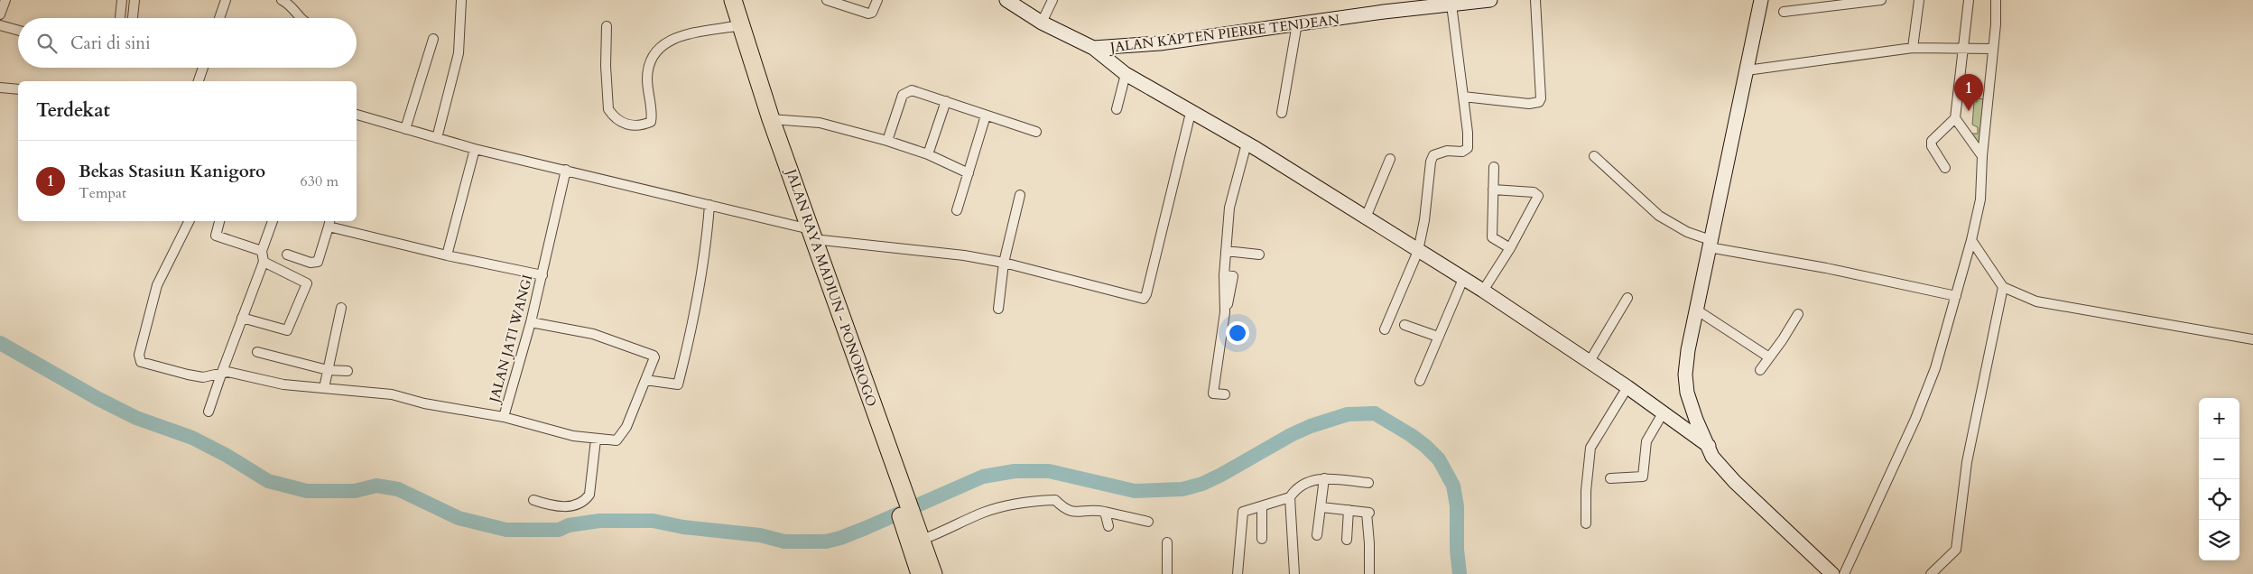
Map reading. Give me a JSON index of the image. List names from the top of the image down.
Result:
{
  "streets": {
    "highway": ["JALAN RAYA MADIUN - PONOROGO"],
    "street": ["JALAN KAPTEN PIERRE TENDEAN", "JALAN JATI WANGI"]
  },
  "page": {
    "search": "Cari di sini",
    "pins": "1",
    "heading": "Terdekat",
    "list": [
      {
        "mark": "1",
        "name": "Bekas Stasiun Kanigoro",
        "note": "Tempat",
        "value": "630 m"
      }
    ],
    "map_buttons": ["+", "−"]
  }
}
